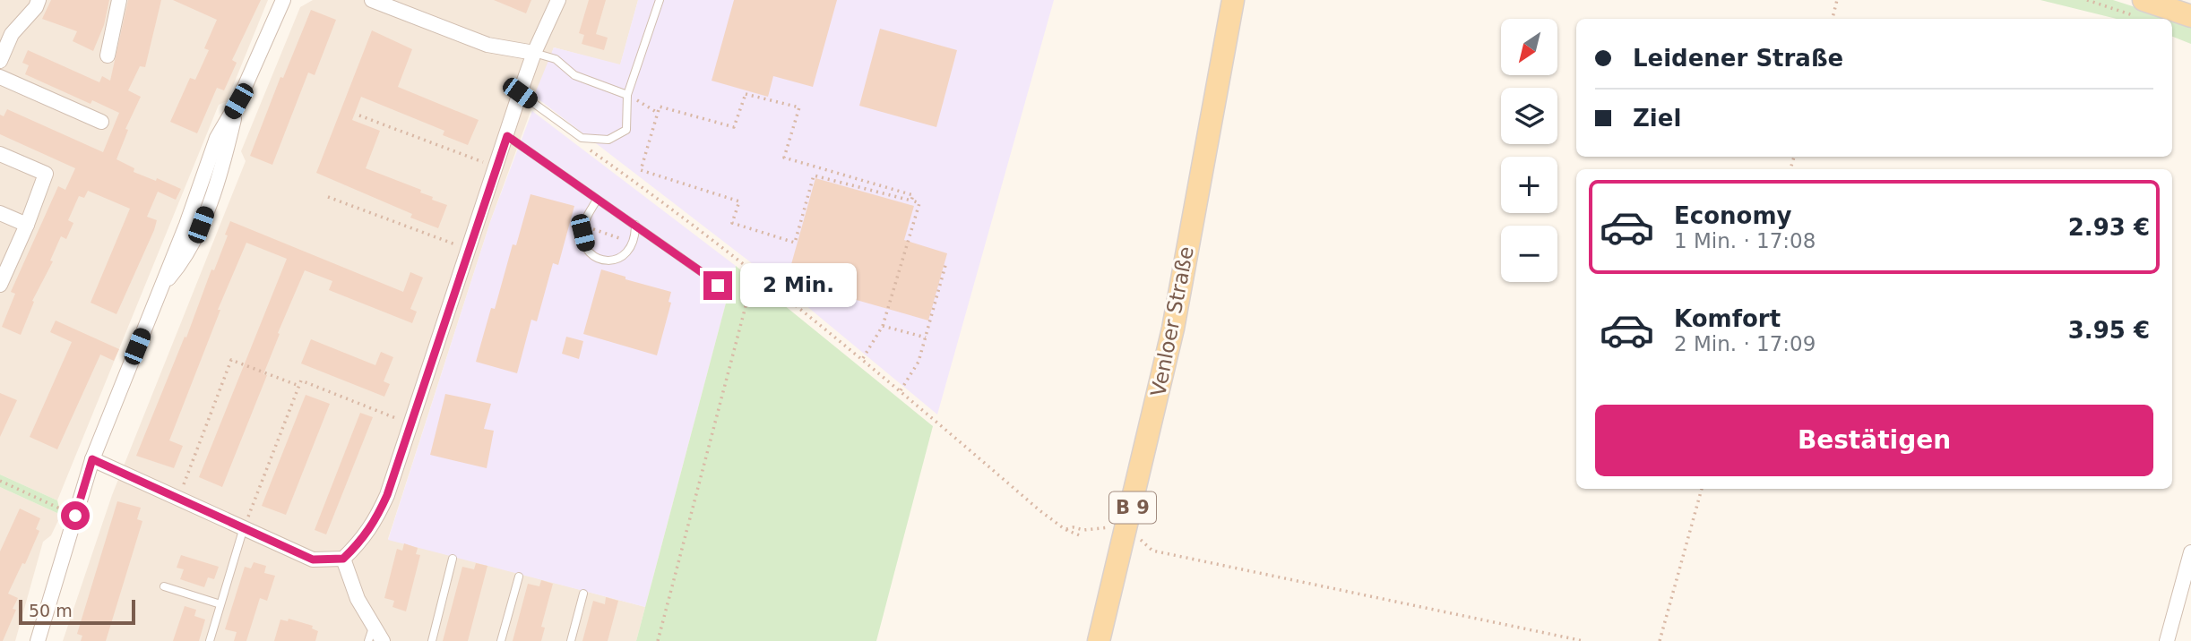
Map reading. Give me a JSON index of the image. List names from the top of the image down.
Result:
{
  "streets": {
    "main road": ["Venloer Straße", "B 9"]
  },
  "scale_bar": "50 m",
  "north": "bottom left",
  "page": {
    "map_buttons": ["+", "−"],
    "banner": ["Leidener Straße", "Ziel"],
    "list": [
      {
        "name": "Economy",
        "note": "1 Min. · 17:08",
        "value": "2.93 €"
      },
      {
        "name": "Komfort",
        "note": "2 Min. · 17:09",
        "value": "3.95 €"
      }
    ],
    "bubble": "2 Min.",
    "buttons": "Bestätigen",
    "scale": "50 m"
  }
}
